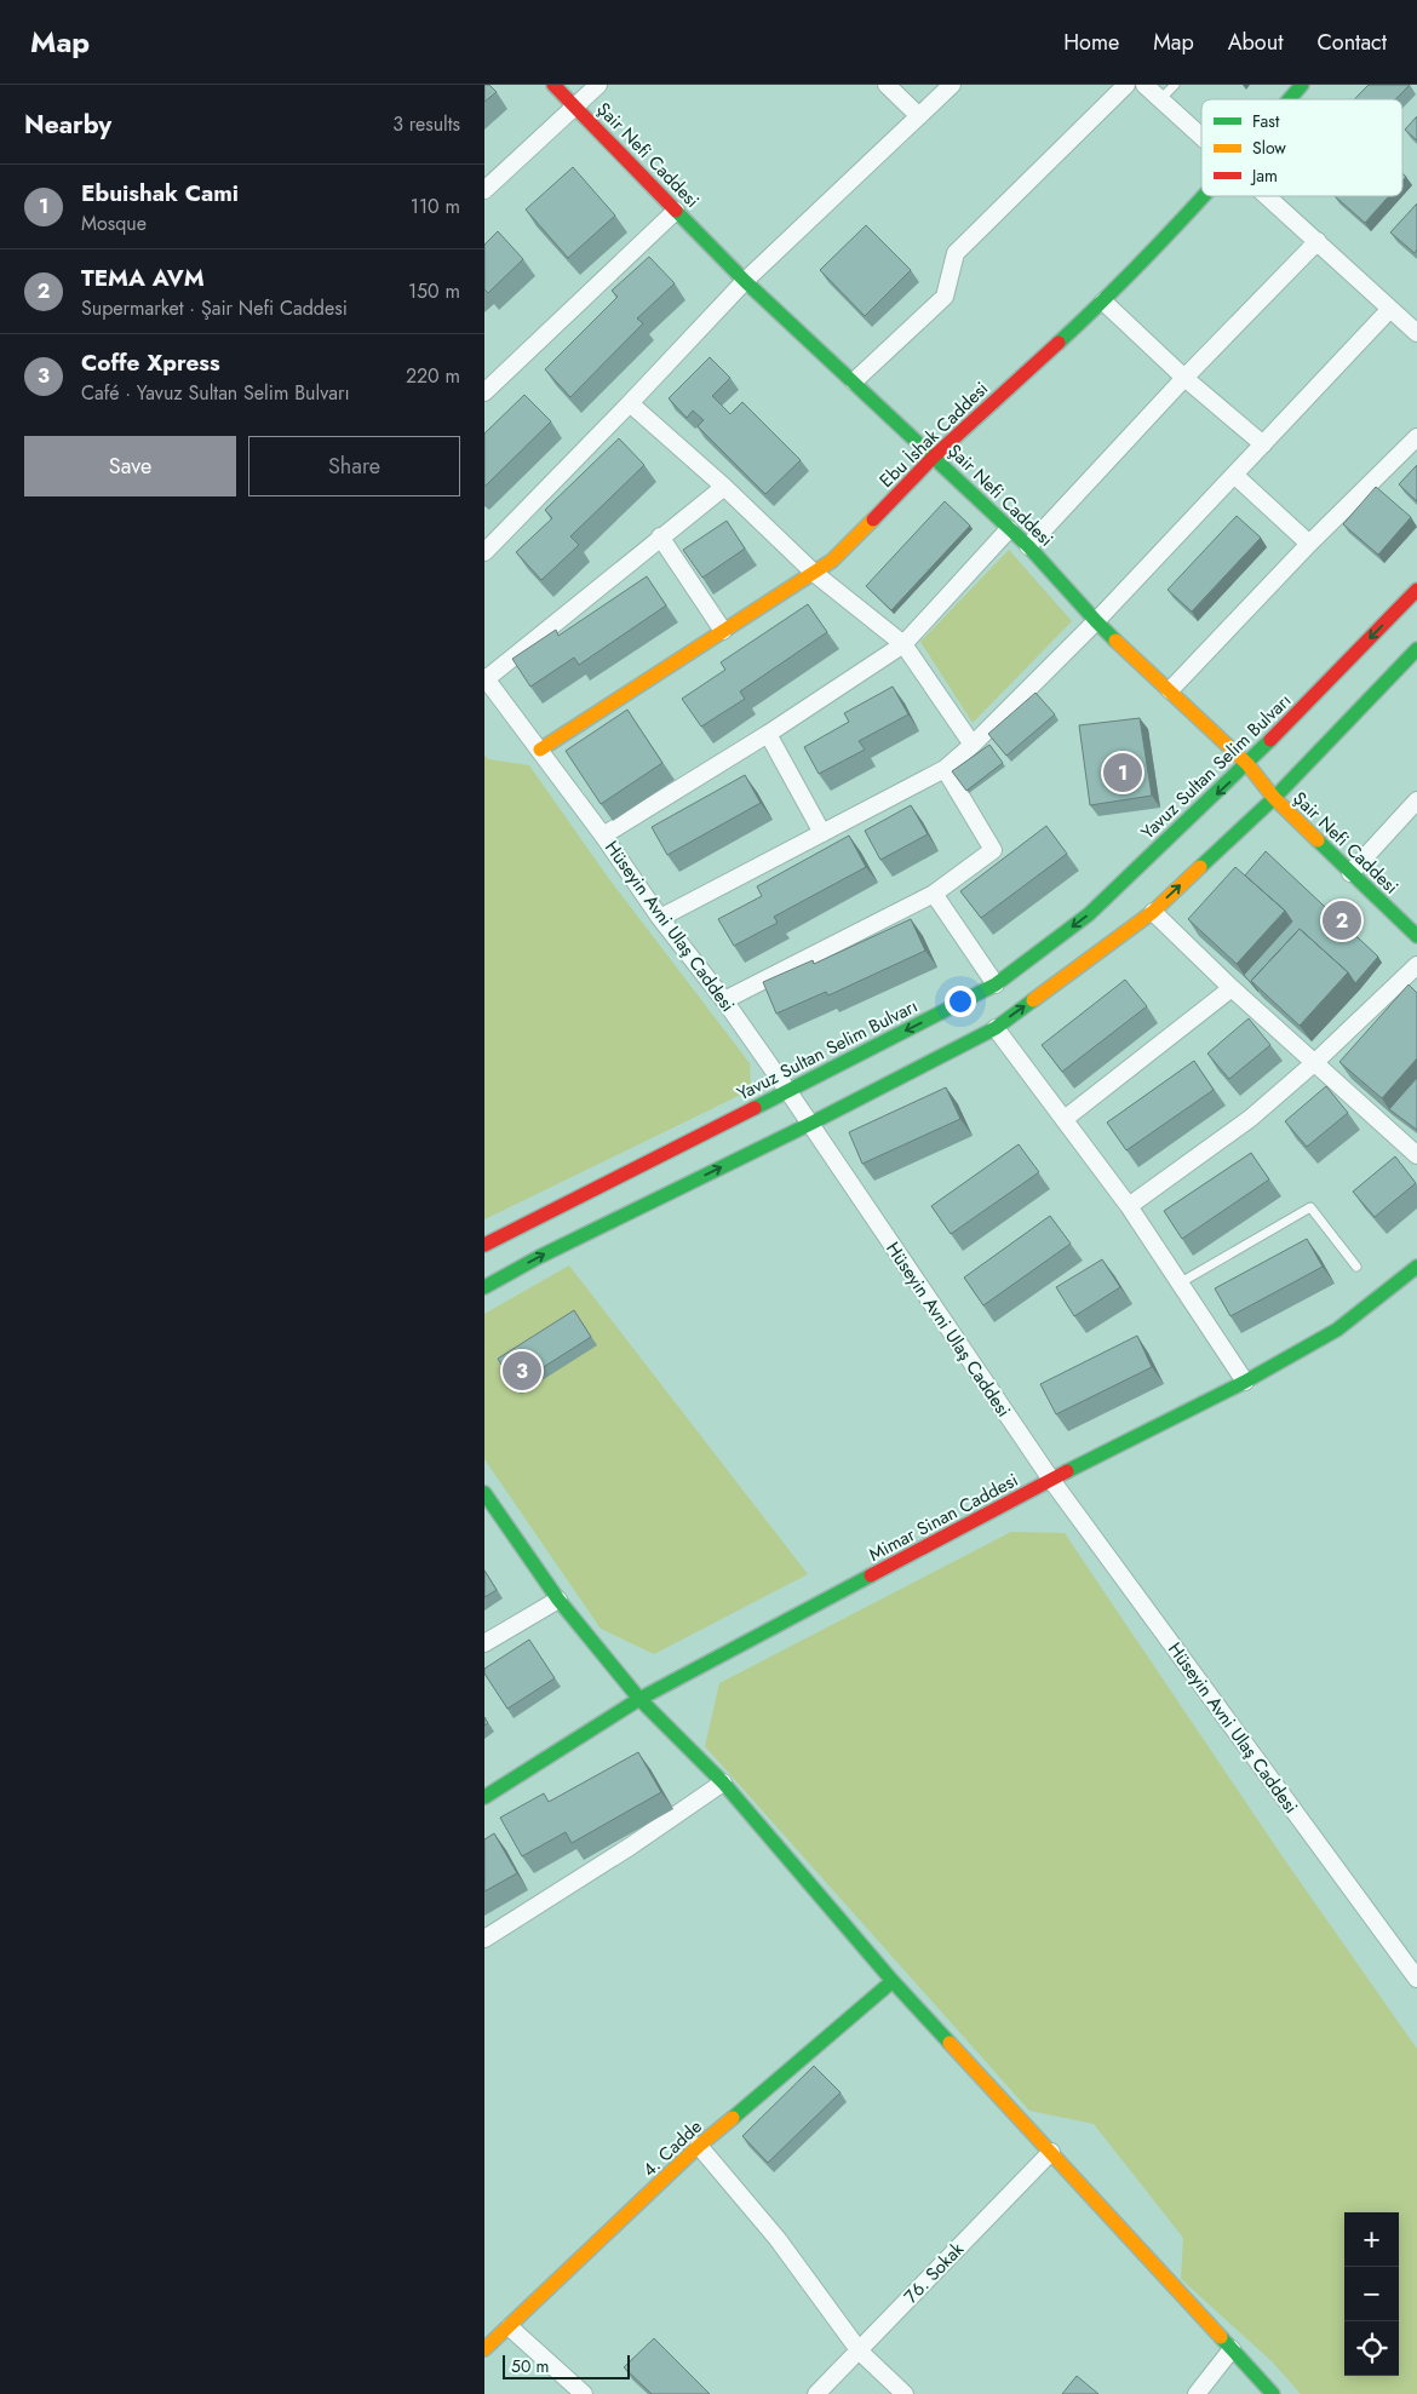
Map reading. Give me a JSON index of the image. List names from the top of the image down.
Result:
{
  "streets": {
    "street": [
      "Şair Nefi Caddesi",
      "Ebu İshak Caddesi",
      "Yavuz Sultan Selim Bulvarı",
      "Hüseyin Avni Ulaş Caddesi",
      "Mimar Sinan Caddesi",
      "4. Cadde",
      "76. Sokak"
    ]
  },
  "crossings": [
    ["Şair Nefi Caddesi", "Ebu İshak Caddesi"],
    ["Şair Nefi Caddesi", "Yavuz Sultan Selim Bulvarı"],
    ["Ebu İshak Caddesi", "Hüseyin Avni Ulaş Caddesi"],
    ["Yavuz Sultan Selim Bulvarı", "Hüseyin Avni Ulaş Caddesi"],
    ["Hüseyin Avni Ulaş Caddesi", "Mimar Sinan Caddesi"]
  ],
  "legend": ["Fast", "Slow", "Jam"],
  "scale_bar": "50 m",
  "page": {
    "header": "Map",
    "nav": [
      "Home",
      "Map",
      "About",
      "Contact"
    ],
    "heading": ["Nearby", "3 results"],
    "list": [
      {
        "mark": "1",
        "name": "Ebuishak Cami",
        "note": "Mosque",
        "value": "110 m"
      },
      {
        "mark": "2",
        "name": "TEMA AVM",
        "note": "Supermarket · Şair Nefi Caddesi",
        "value": "150 m"
      },
      {
        "mark": "3",
        "name": "Coffe Xpress",
        "note": "Café · Yavuz Sultan Selim Bulvarı",
        "value": "220 m"
      }
    ],
    "buttons": ["Save", "Share"],
    "pins": ["1", "2", "3"],
    "map_buttons": ["+", "−"],
    "scale": "50 m"
  }
}
